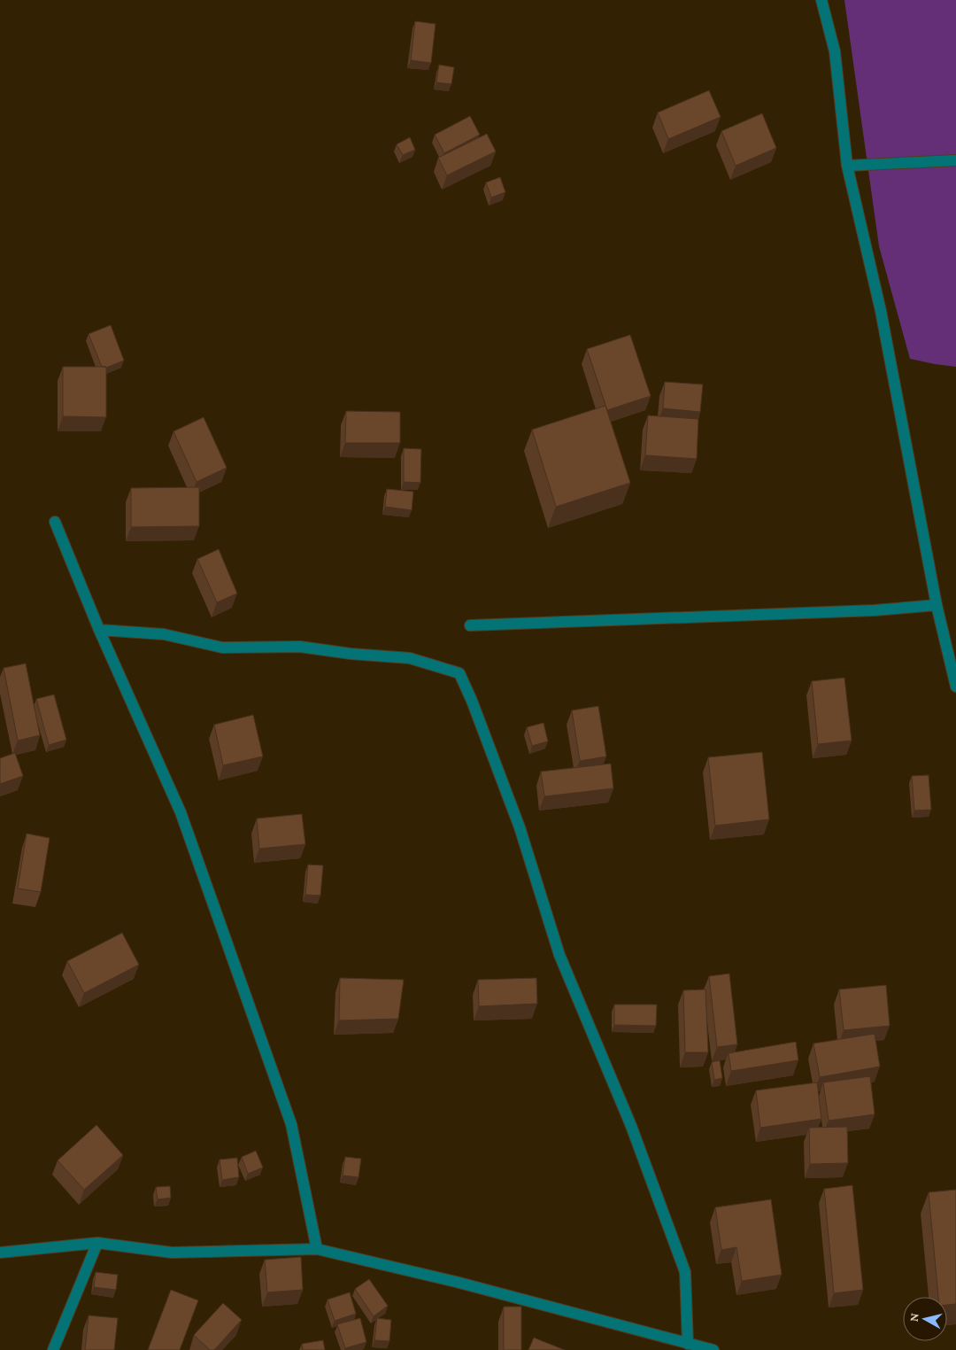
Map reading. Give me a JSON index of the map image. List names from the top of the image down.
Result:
{
  "north": "left"
}
